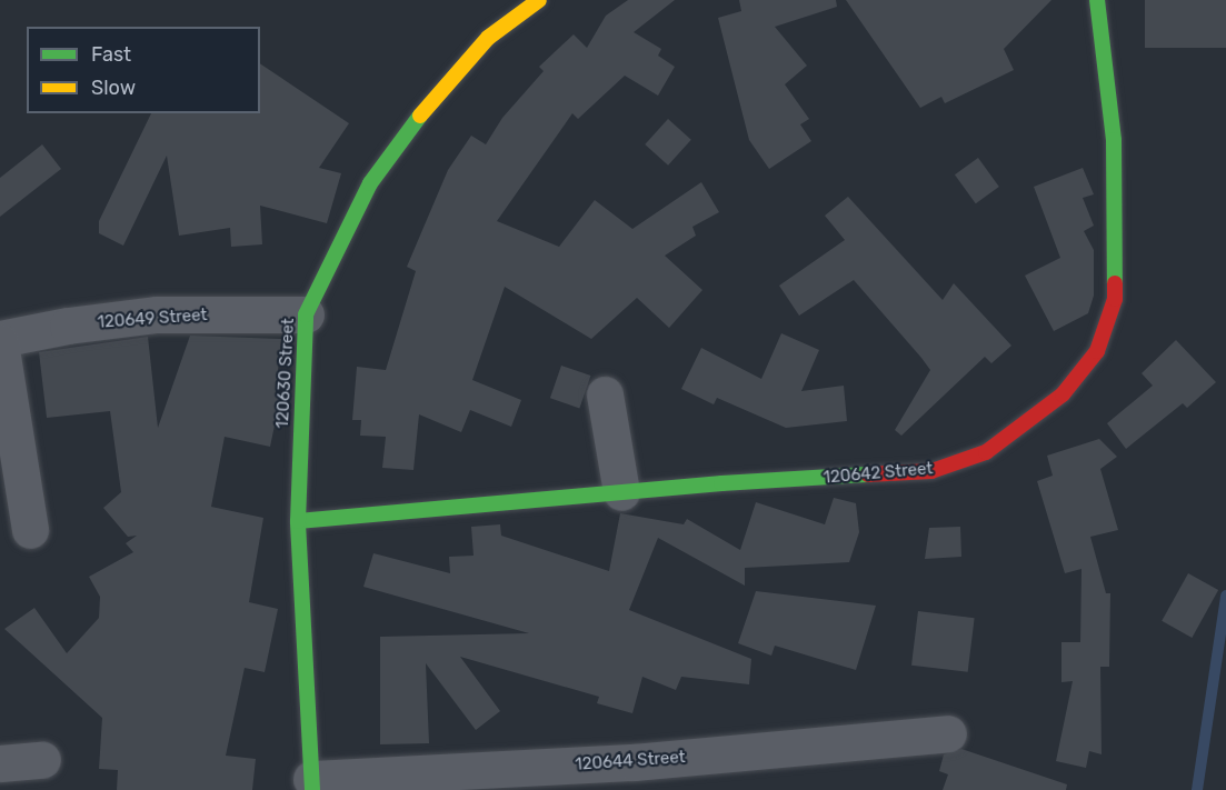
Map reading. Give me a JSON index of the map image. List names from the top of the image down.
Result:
{
  "streets": {
    "street": [
      "120649 Street",
      "120630 Street",
      "120642 Street",
      "120644 Street"
    ]
  },
  "crossings": [
    ["120649 Street", "120630 Street"],
    ["120630 Street", "120642 Street"],
    ["120630 Street", "120644 Street"]
  ],
  "legend": ["Fast", "Slow"]
}
